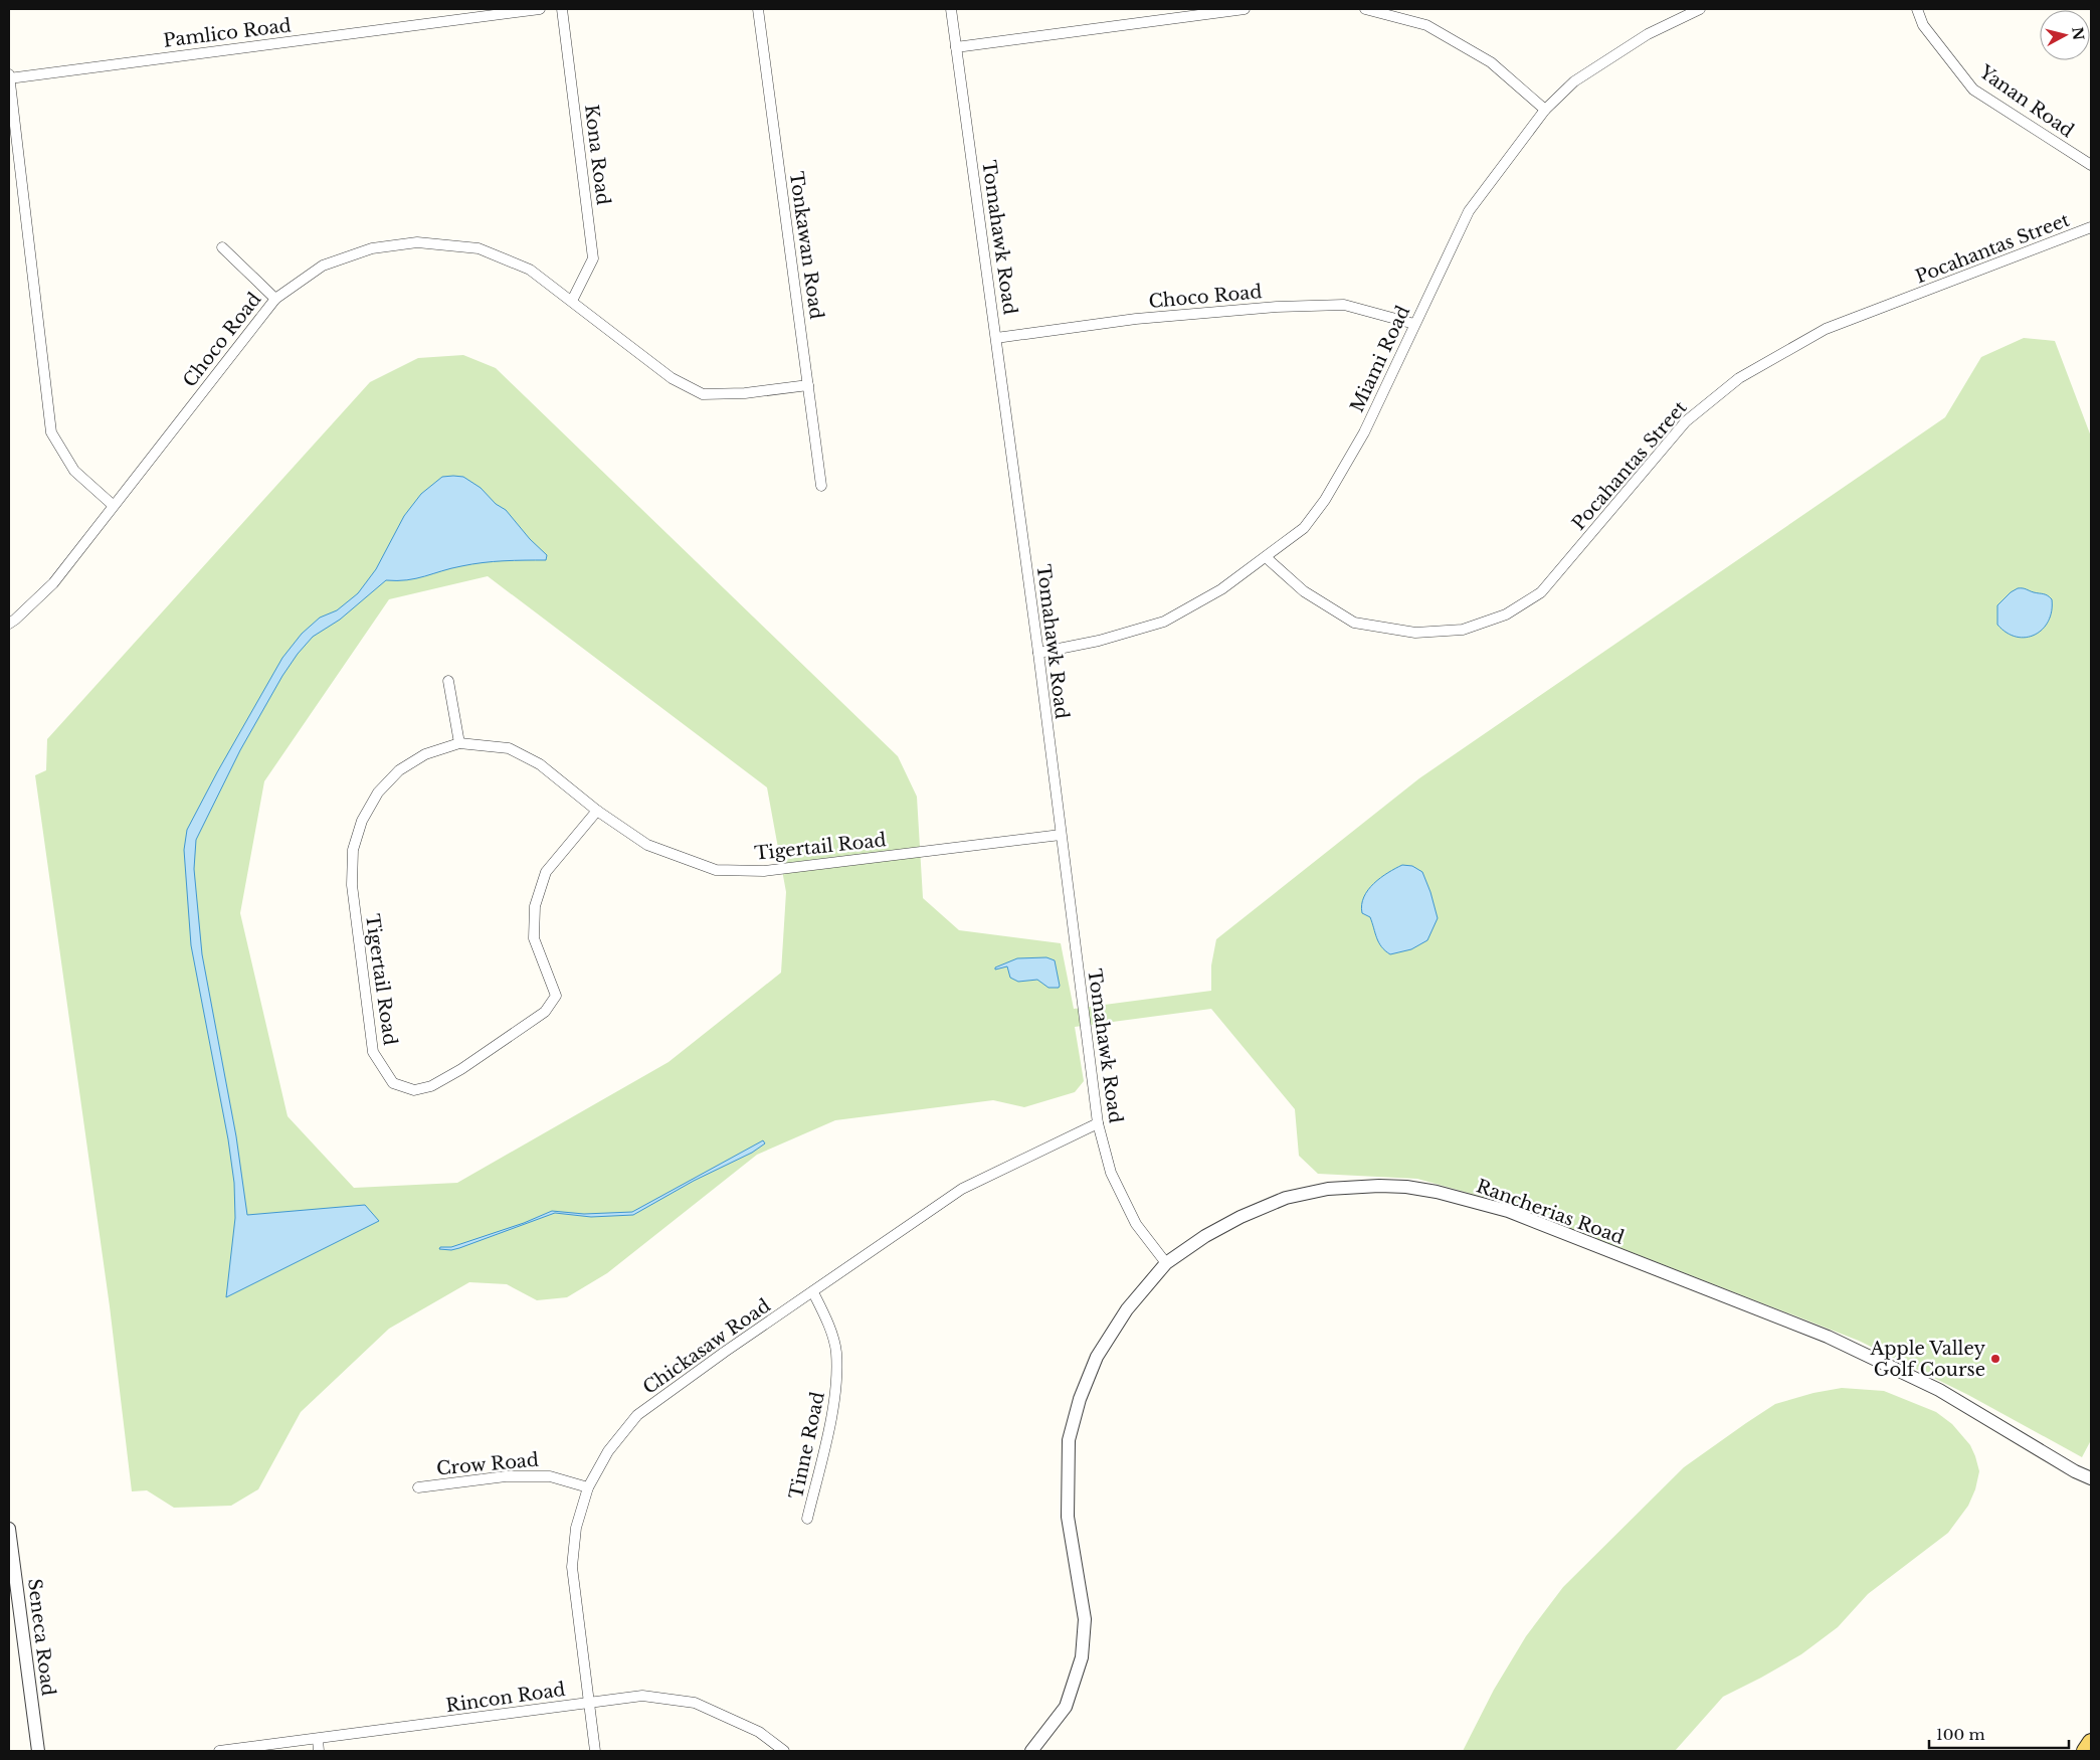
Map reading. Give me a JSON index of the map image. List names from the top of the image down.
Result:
{
  "streets": {
    "street": [
      "Pamlico Road",
      "Yanan Road",
      "Kona Road",
      "Tomahawk Road",
      "Tonkawan Road",
      "Pocahantas Street",
      "Choco Road",
      "Miami Road",
      "Tigertail Road",
      "Rancherias Road",
      "Chickasaw Road",
      "Tinne Road",
      "Crow Road",
      "Seneca Road",
      "Rincon Road"
    ]
  },
  "crossings": [
    ["Kona Road", "Choco Road"],
    ["Tomahawk Road", "Choco Road"],
    ["Tomahawk Road", "Miami Road"],
    ["Tomahawk Road", "Tigertail Road"],
    ["Tomahawk Road", "Rancherias Road"],
    ["Tomahawk Road", "Chickasaw Road"],
    ["Tonkawan Road", "Choco Road"],
    ["Pocahantas Street", "Miami Road"],
    ["Choco Road", "Miami Road"],
    ["Chickasaw Road", "Tinne Road"],
    ["Chickasaw Road", "Crow Road"],
    ["Chickasaw Road", "Rincon Road"]
  ],
  "places": ["Apple Valley Golf Course"],
  "scale_bar": "100 m",
  "north": "right"
}
